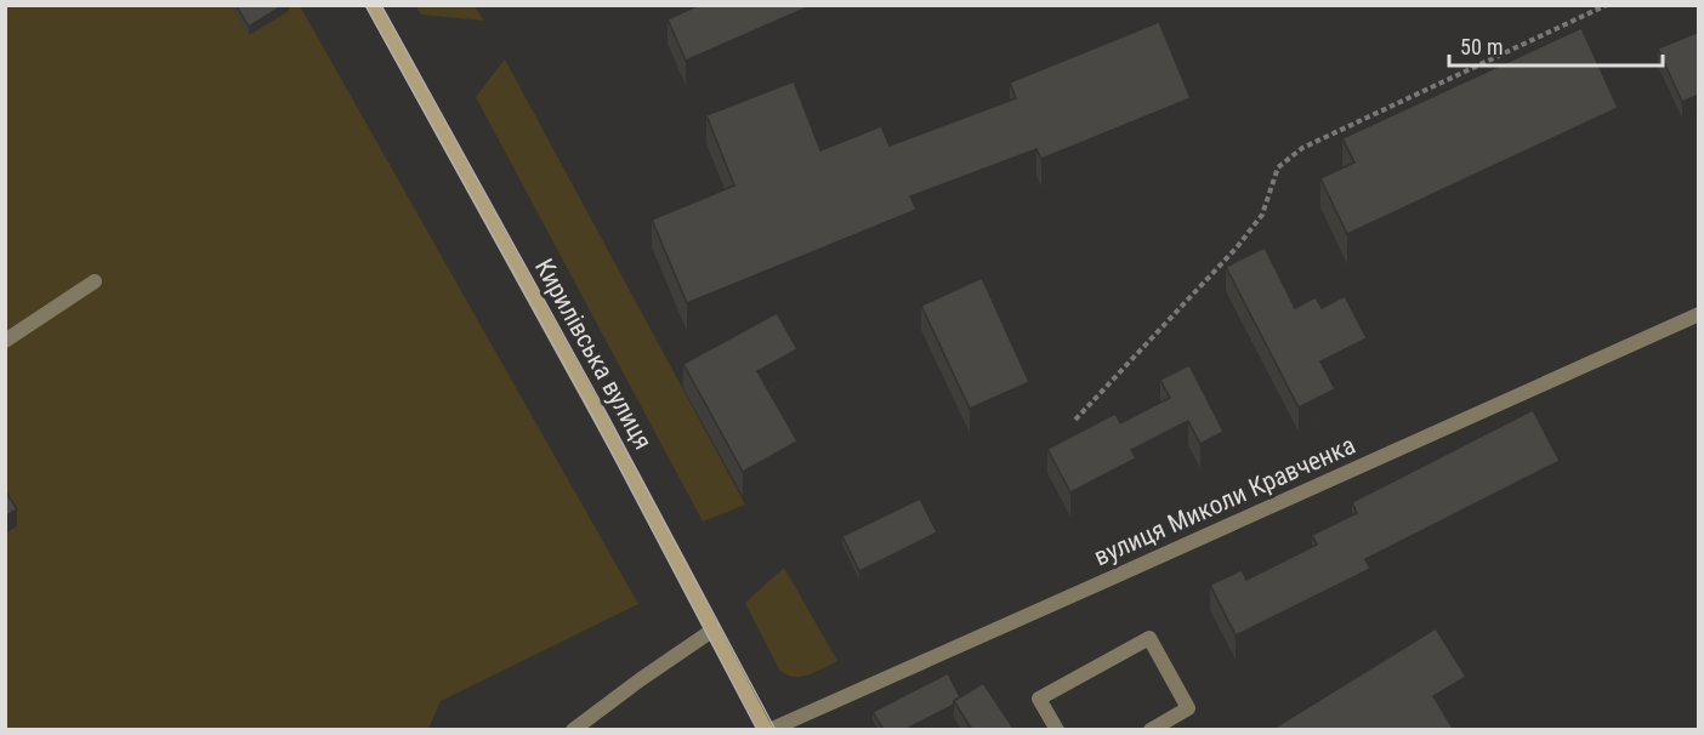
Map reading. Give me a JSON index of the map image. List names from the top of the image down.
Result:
{
  "streets": {
    "main road": ["Кирилівська вулиця"],
    "street": ["вулиця Миколи Кравченка"]
  },
  "crossings": [
    ["Кирилівська вулиця", "вулиця Миколи Кравченка"]
  ],
  "scale_bar": "50 m"
}
